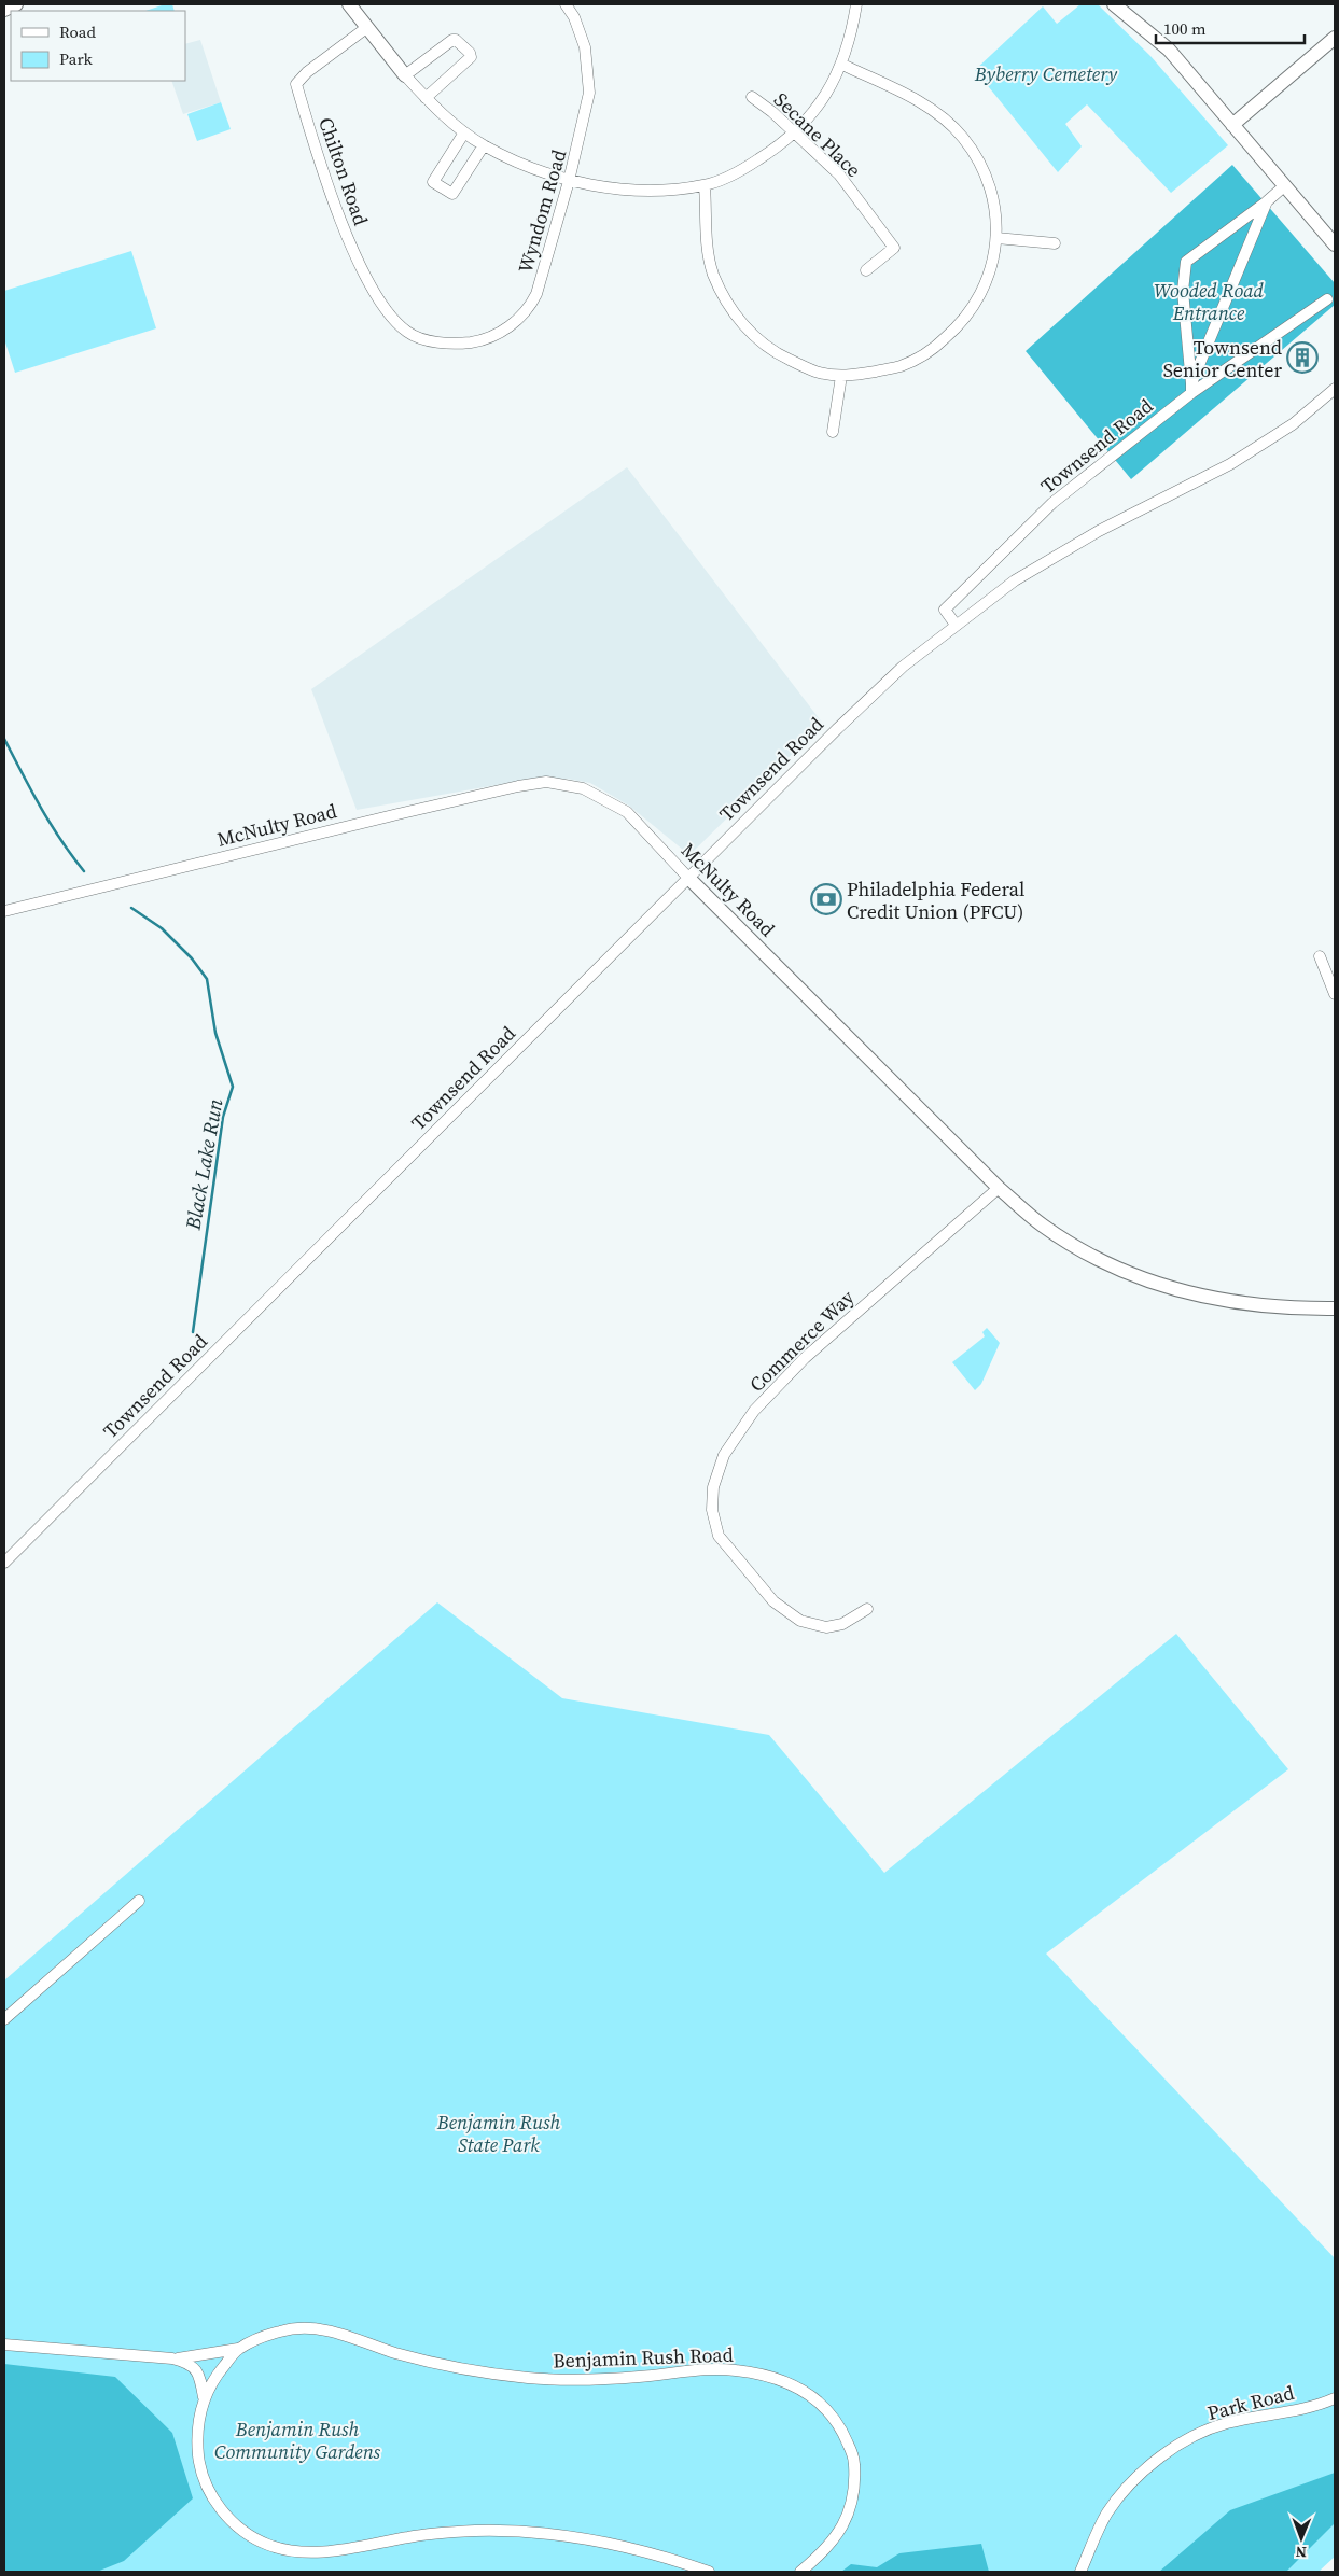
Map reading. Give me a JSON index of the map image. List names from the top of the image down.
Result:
{
  "streets": {
    "street": [
      "Secane Place",
      "Chilton Road",
      "Wyndom Road",
      "Townsend Road",
      "McNulty Road",
      "Commerce Way",
      "Benjamin Rush Road",
      "Park Road"
    ]
  },
  "crossings": [
    ["Chilton Road", "Wyndom Road"],
    ["Townsend Road", "McNulty Road"],
    ["McNulty Road", "Commerce Way"]
  ],
  "water": ["Black Lake Run"],
  "parks": [
    "Byberry Cemetery",
    "Wooded Road Entrance",
    "Benjamin Rush State Park",
    "Benjamin Rush Community Gardens"
  ],
  "places": {
    "building": ["Townsend Senior Center"],
    "bank": ["Philadelphia Federal Credit Union (PFCU)"]
  },
  "legend": ["Road", "Park"],
  "scale_bar": "100 m",
  "north": "bottom"
}
